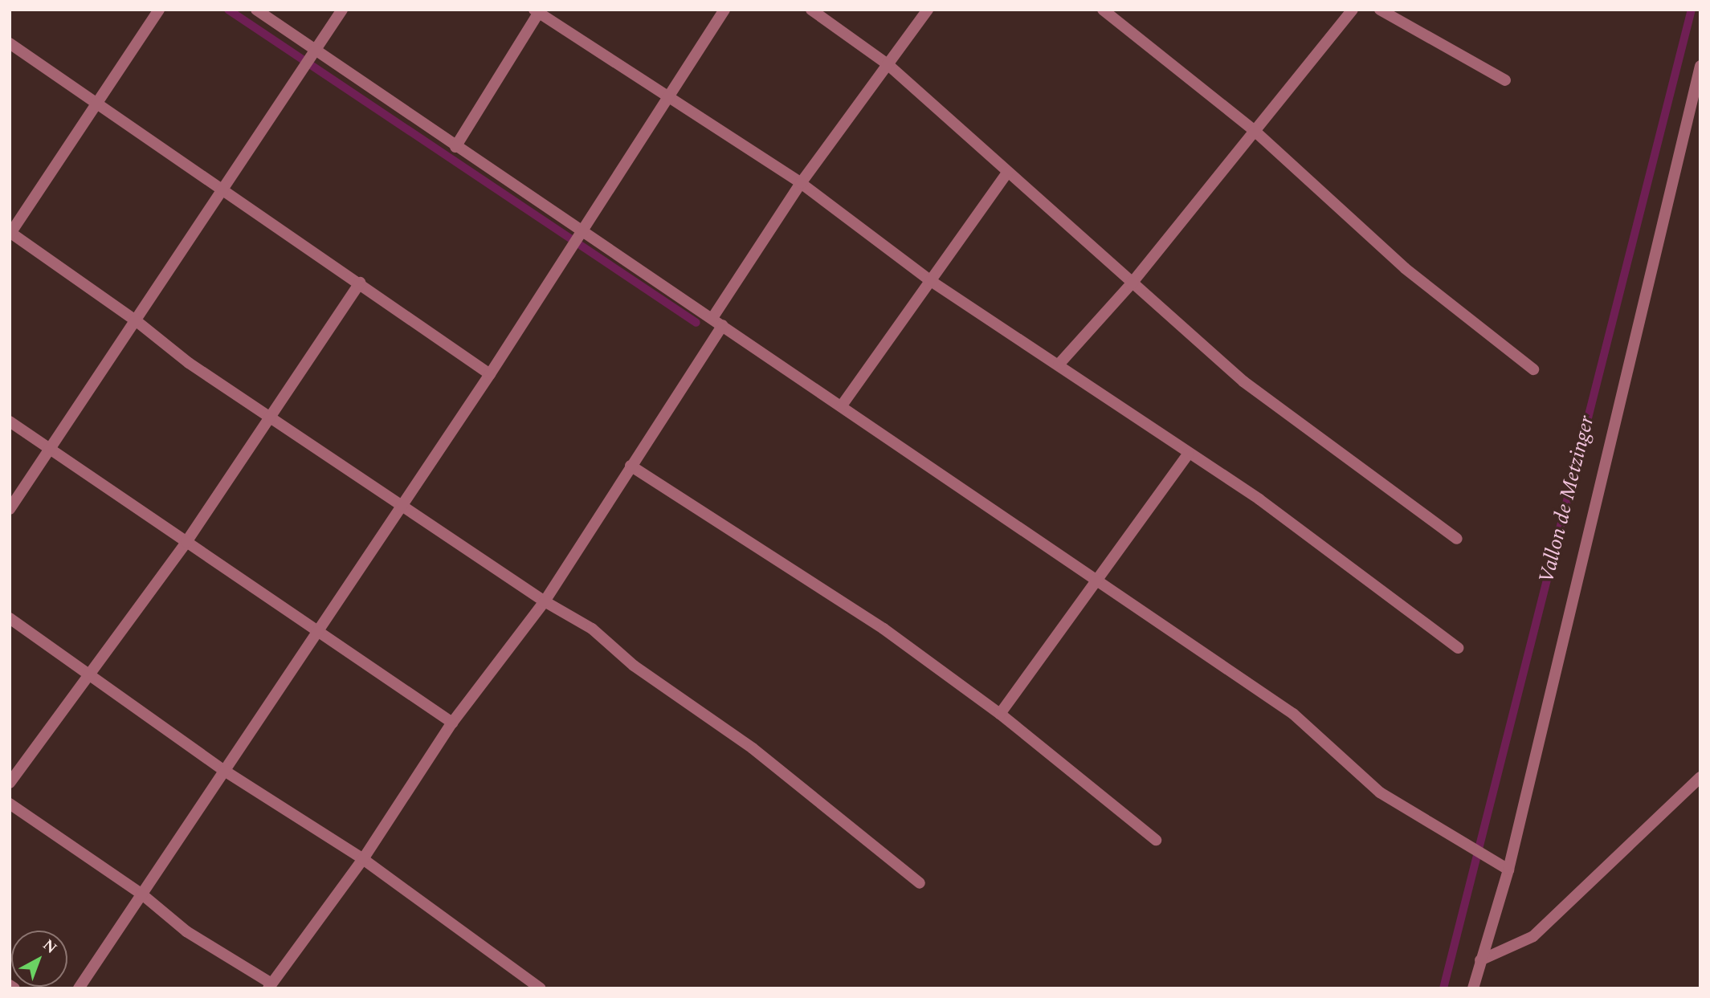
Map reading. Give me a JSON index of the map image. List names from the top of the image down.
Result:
{
  "water": ["Vallon de Metzinger"],
  "north": "top right"
}
